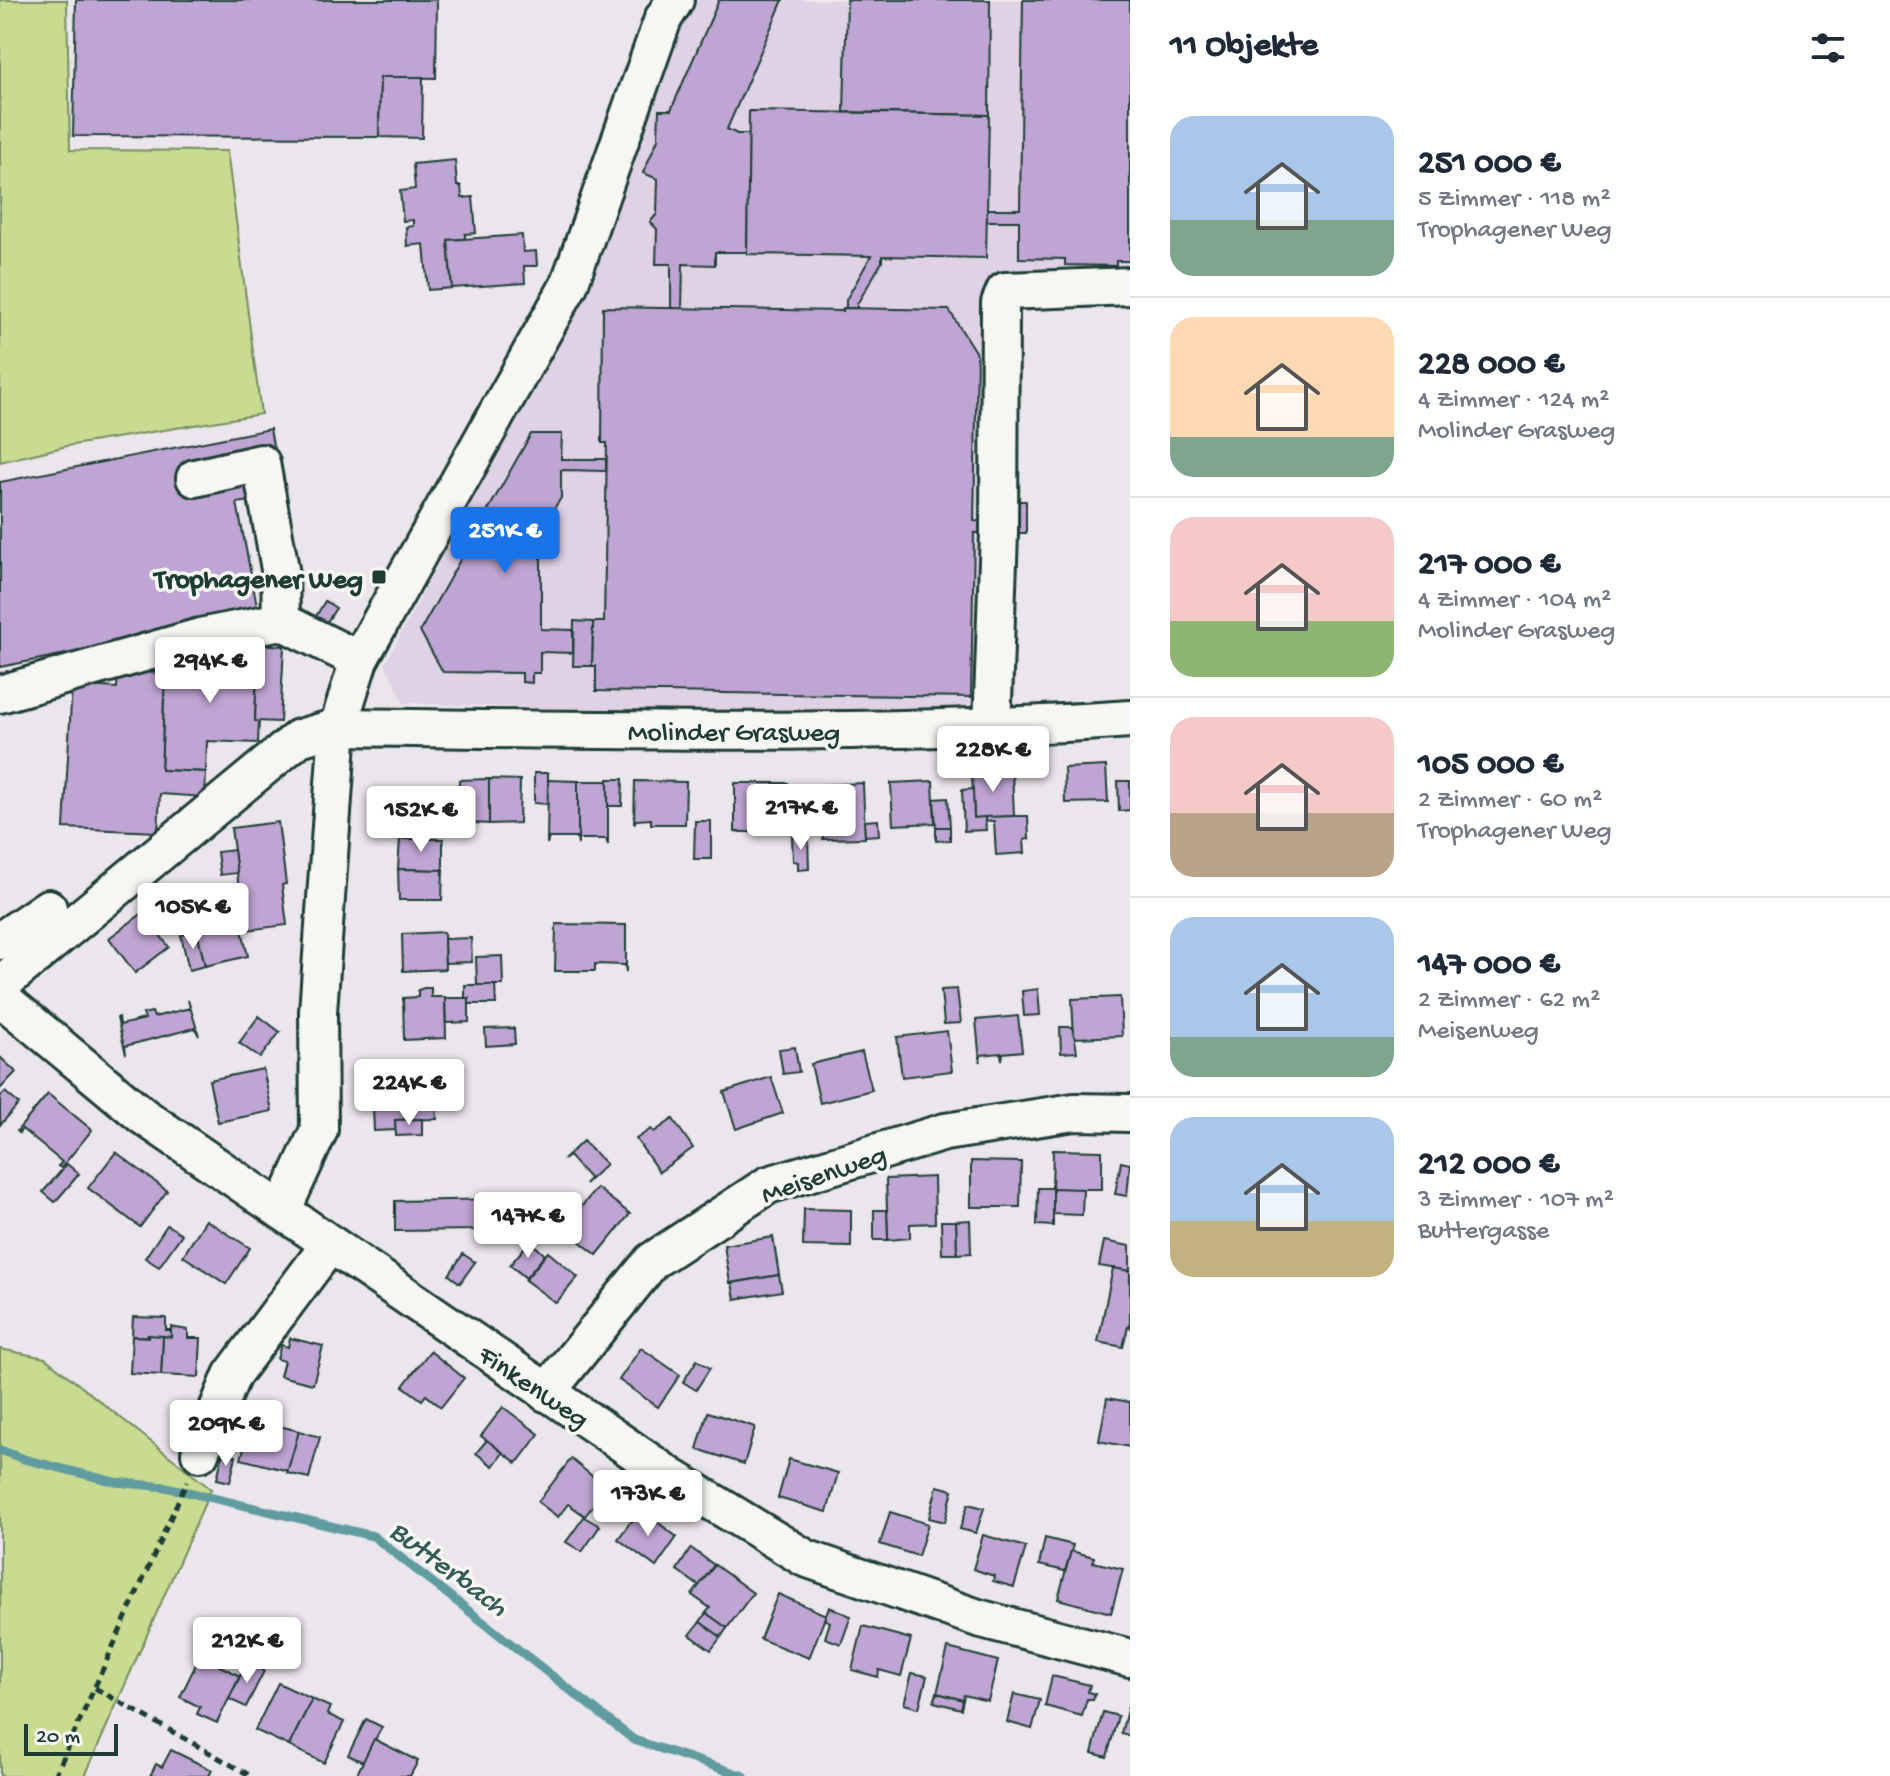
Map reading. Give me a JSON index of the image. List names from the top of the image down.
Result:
{
  "streets": {
    "street": ["Molinder Grasweg", "Meisenweg", "Finkenweg"]
  },
  "crossings": [
    ["Meisenweg", "Finkenweg"]
  ],
  "water": ["Butterbach"],
  "places": {
    "transit": ["Trophagener Weg"]
  },
  "scale_bar": "20 m",
  "page": {
    "heading": "11 Objekte",
    "list": [
      {
        "name": "251 000 €",
        "note": "5 Zimmer · 118 m² · Trophagener Weg"
      },
      {
        "name": "228 000 €",
        "note": "4 Zimmer · 124 m² · Molinder Grasweg"
      },
      {
        "name": "217 000 €",
        "note": "4 Zimmer · 104 m² · Molinder Grasweg"
      },
      {
        "name": "105 000 €",
        "note": "2 Zimmer · 60 m² · Trophagener Weg"
      },
      {
        "name": "147 000 €",
        "note": "2 Zimmer · 62 m² · Meisenweg"
      },
      {
        "name": "212 000 €",
        "note": "3 Zimmer · 107 m² · Buttergasse"
      }
    ],
    "price": [
      "251K €",
      "294K €",
      "228K €",
      "217K €",
      "152K €",
      "105K €",
      "224K €",
      "147K €",
      "209K €",
      "173K €",
      "212K €"
    ],
    "scale": "20 m"
  }
}
